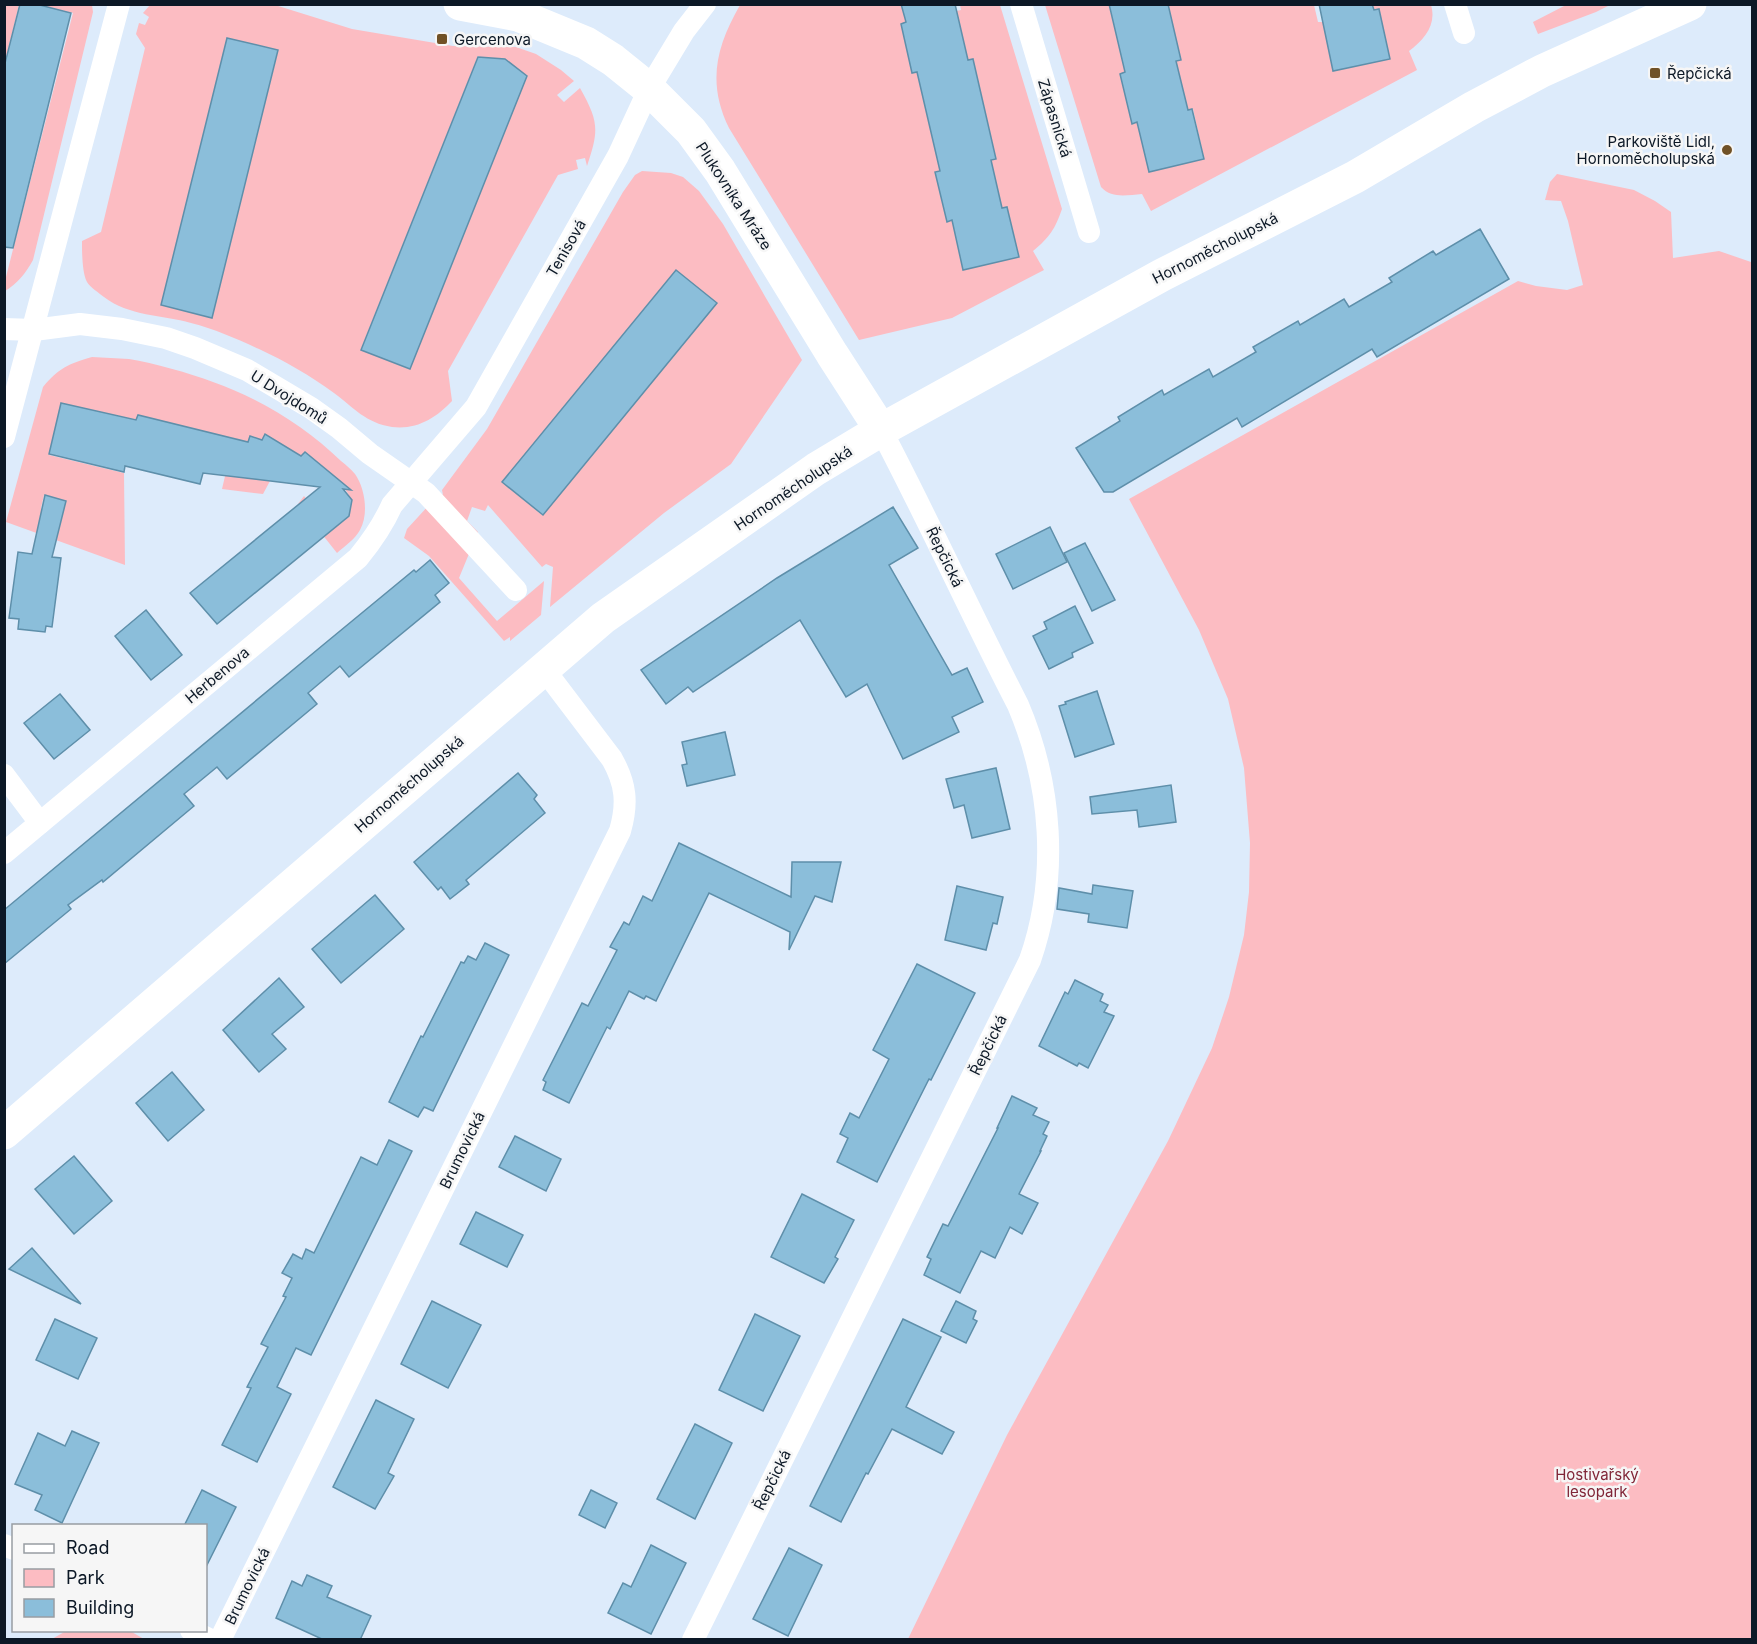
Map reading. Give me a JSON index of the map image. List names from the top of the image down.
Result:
{
  "streets": {
    "street": [
      "Zápasnická",
      "Plukovníka Mráze",
      "Tenisová",
      "Hornoměcholupská",
      "U Dvojdomů",
      "Řepčická",
      "Herbenova",
      "Brumovická"
    ]
  },
  "crossings": [
    ["Plukovníka Mráze", "Tenisová"],
    ["Plukovníka Mráze", "Hornoměcholupská"],
    ["Plukovníka Mráze", "Řepčická"],
    ["Tenisová", "U Dvojdomů"],
    ["Tenisová", "Herbenova"],
    ["Hornoměcholupská", "Řepčická"],
    ["Hornoměcholupská", "Brumovická"],
    ["U Dvojdomů", "Herbenova"]
  ],
  "parks": ["Hostivařský lesopark"],
  "places": {
    "transit": ["Gercenova", "Řepčická"],
    "other": ["Parkoviště Lidl, Hornoměcholupská"]
  },
  "legend": ["Road", "Park", "Building"]
}
